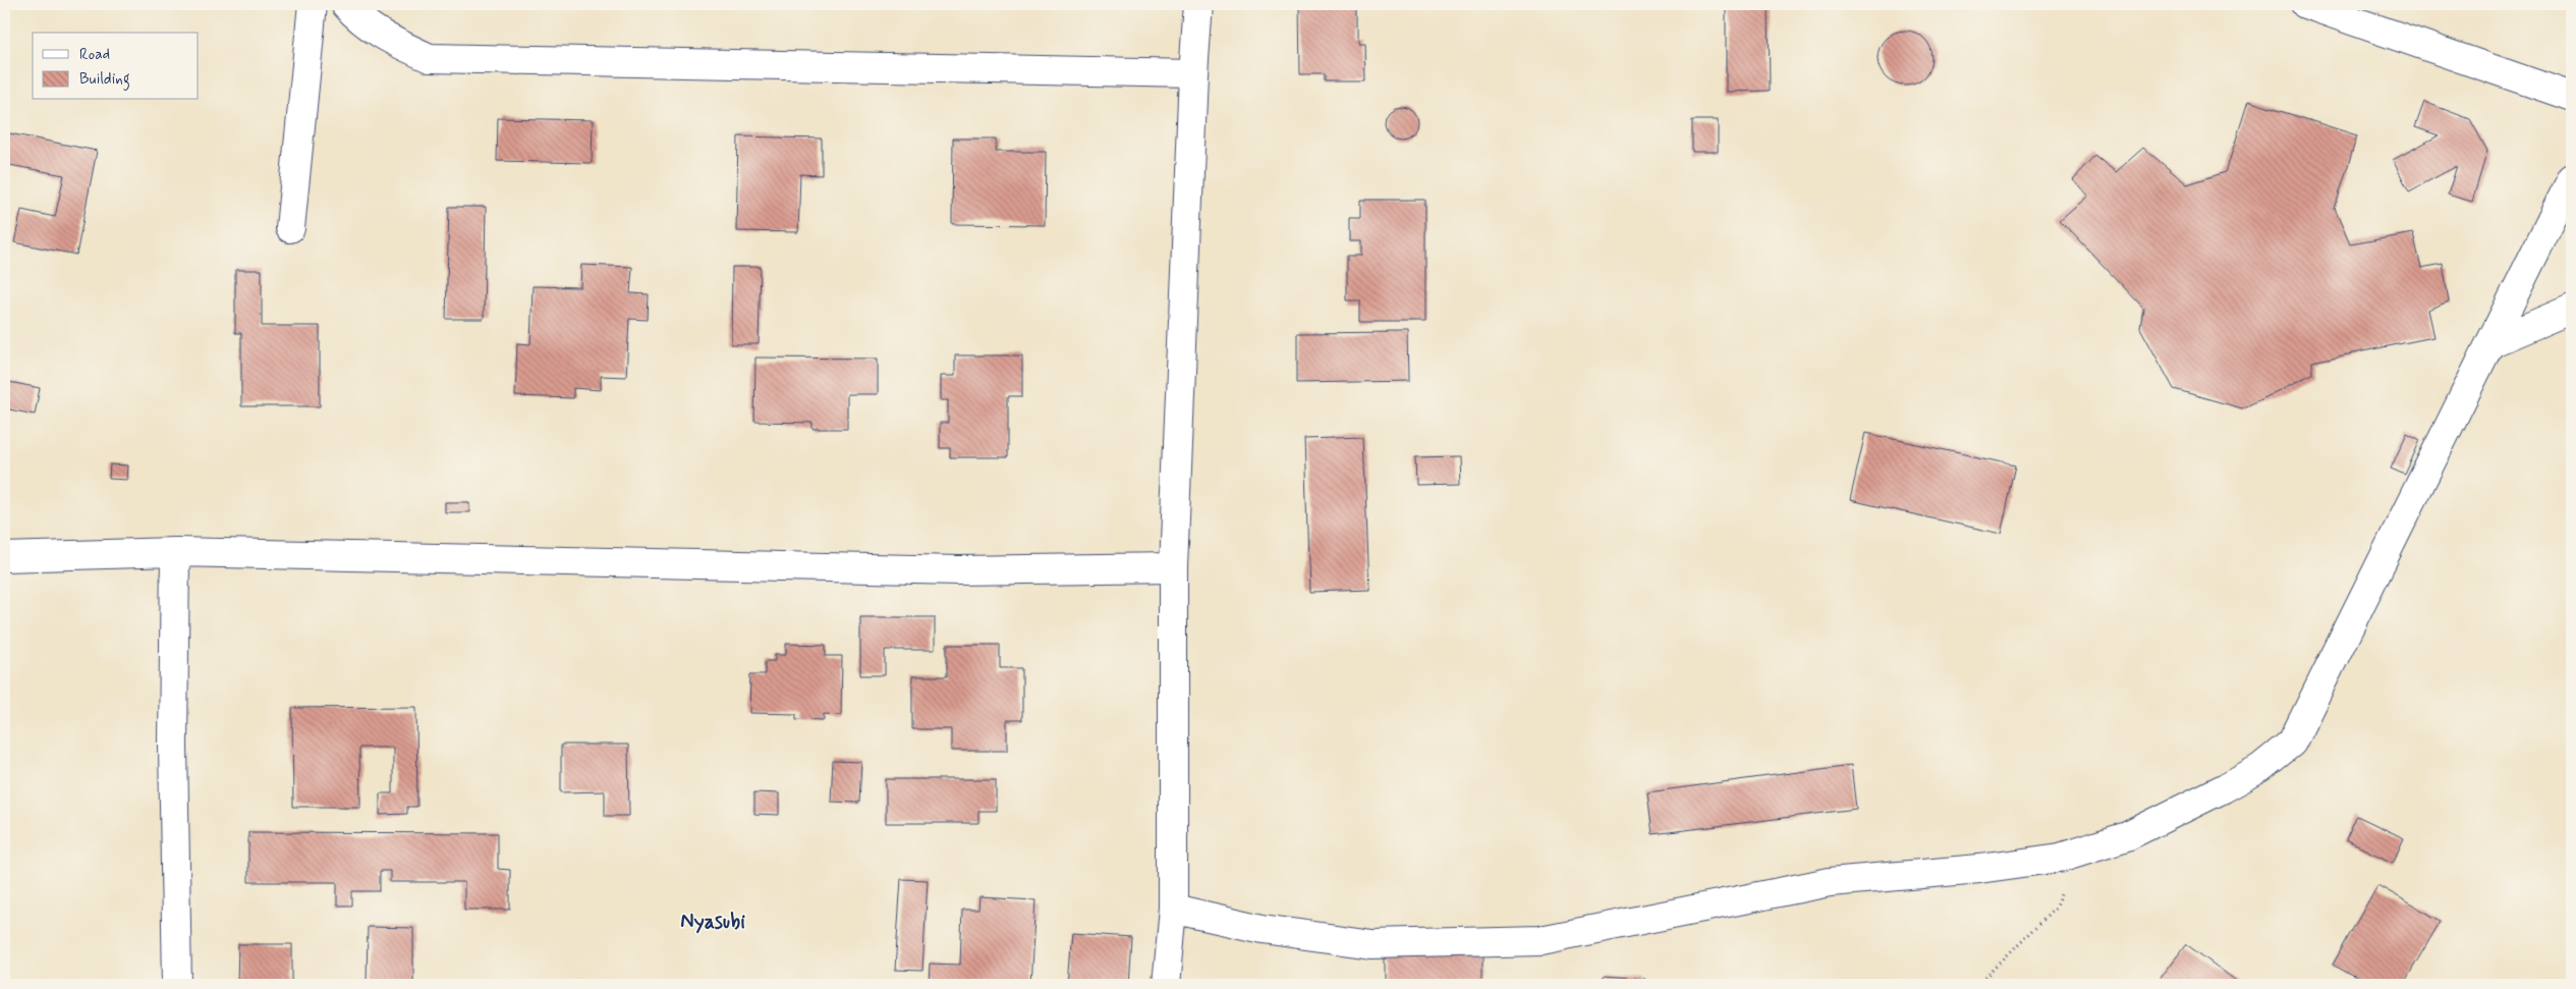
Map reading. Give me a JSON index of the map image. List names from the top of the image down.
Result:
{
  "districts": ["Nyasubi"],
  "legend": ["Road", "Building"]
}
